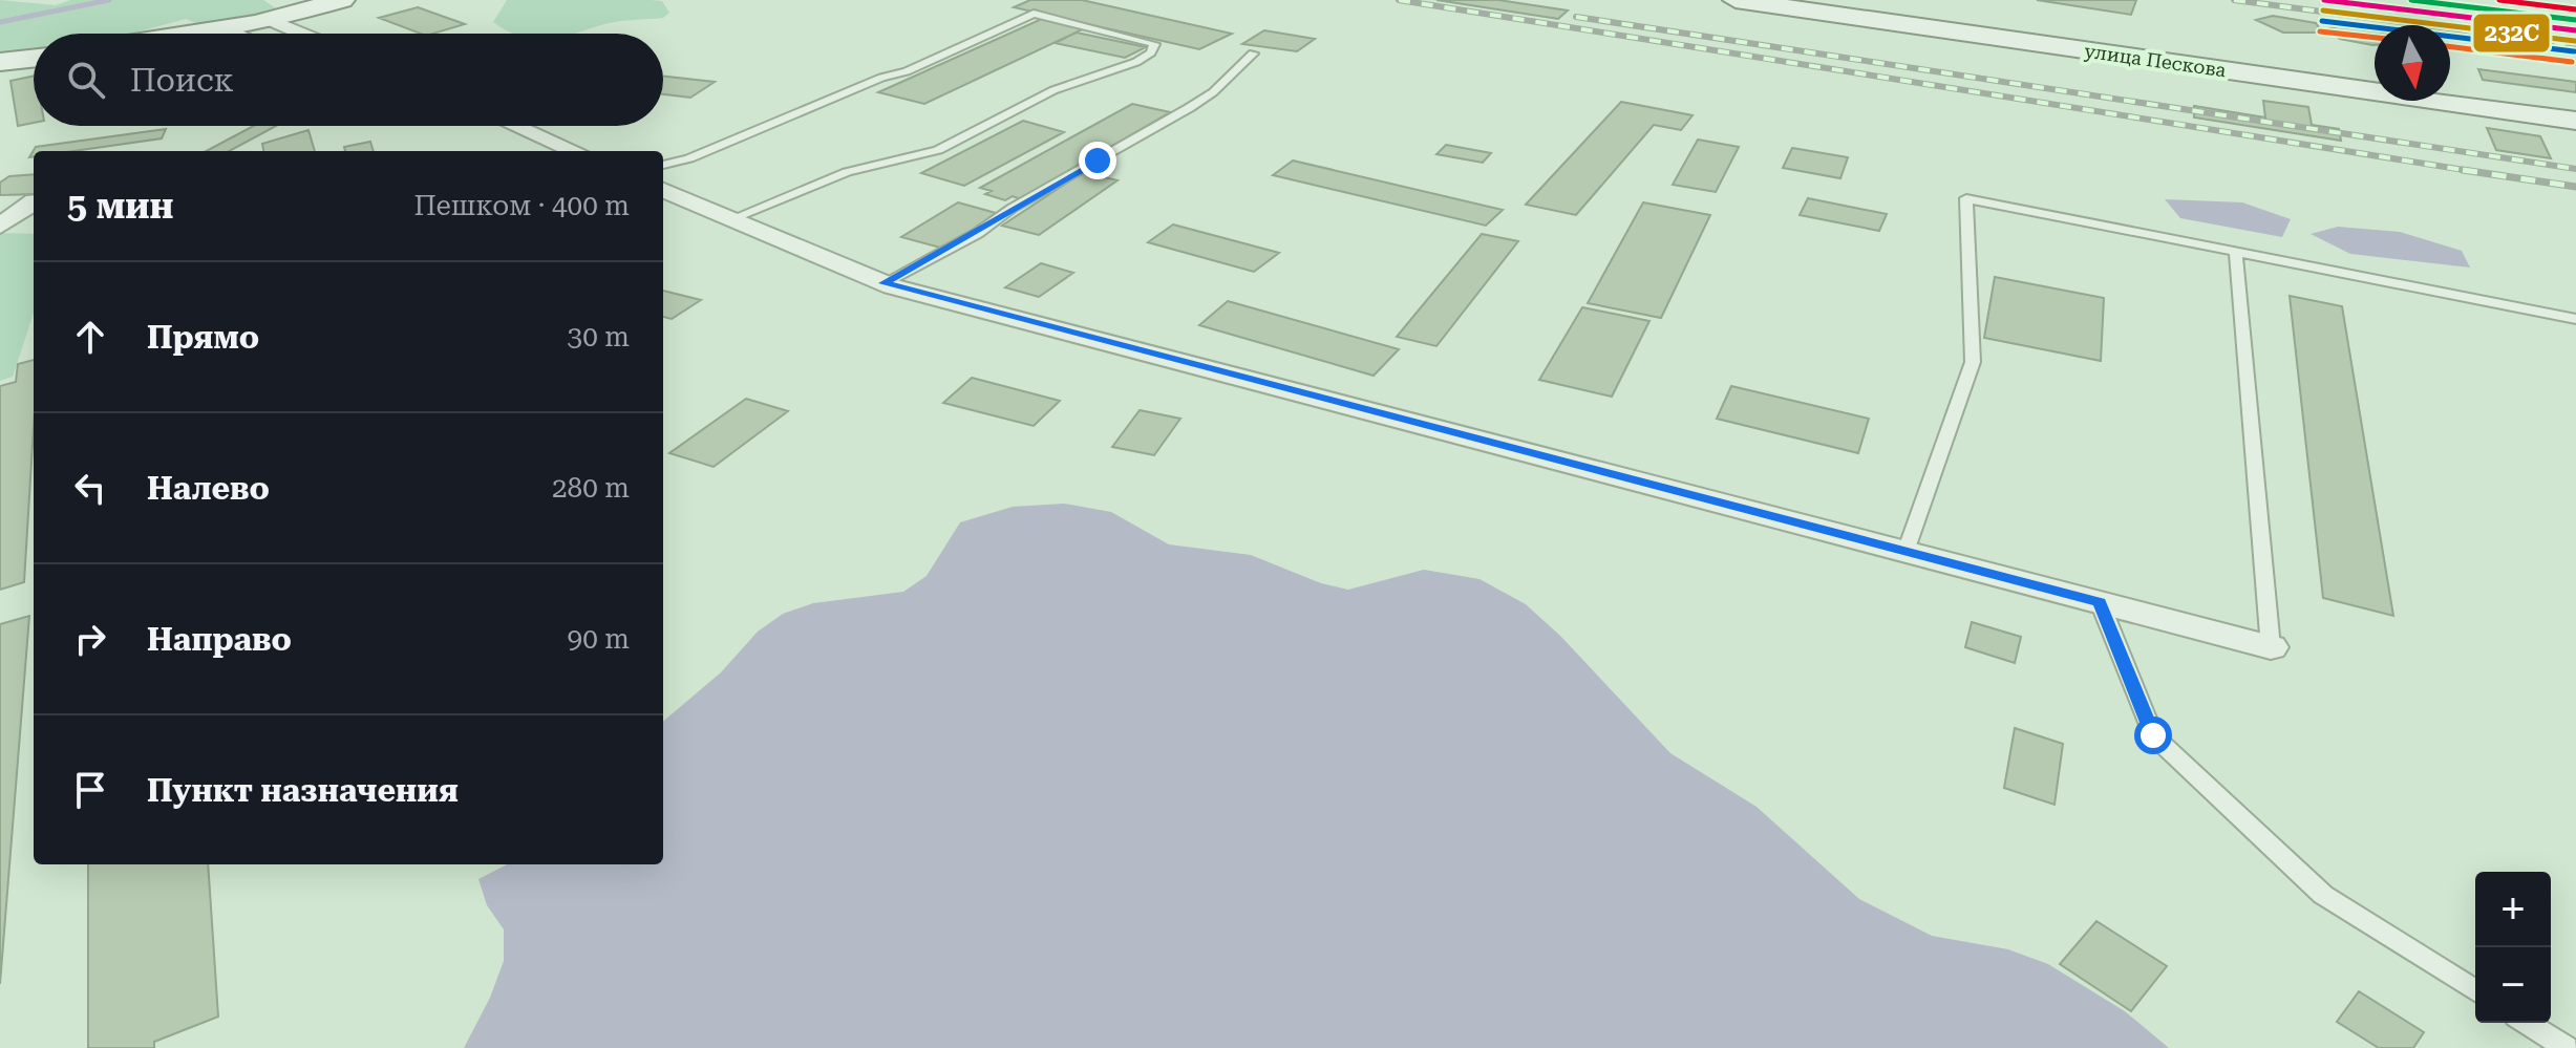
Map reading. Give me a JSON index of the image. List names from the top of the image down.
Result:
{
  "streets": {
    "street": ["улица Пескова"]
  },
  "lines": ["transit line 232C"],
  "north": "bottom",
  "page": {
    "search": "Поиск",
    "heading": ["5 мин", "Пешком · 400 m"],
    "list": [
      ["Прямо", "30 m"],
      ["Налево", "280 m"],
      ["Направо", "90 m"],
      "Пункт назначения"
    ],
    "map_buttons": ["+", "−"]
  }
}
